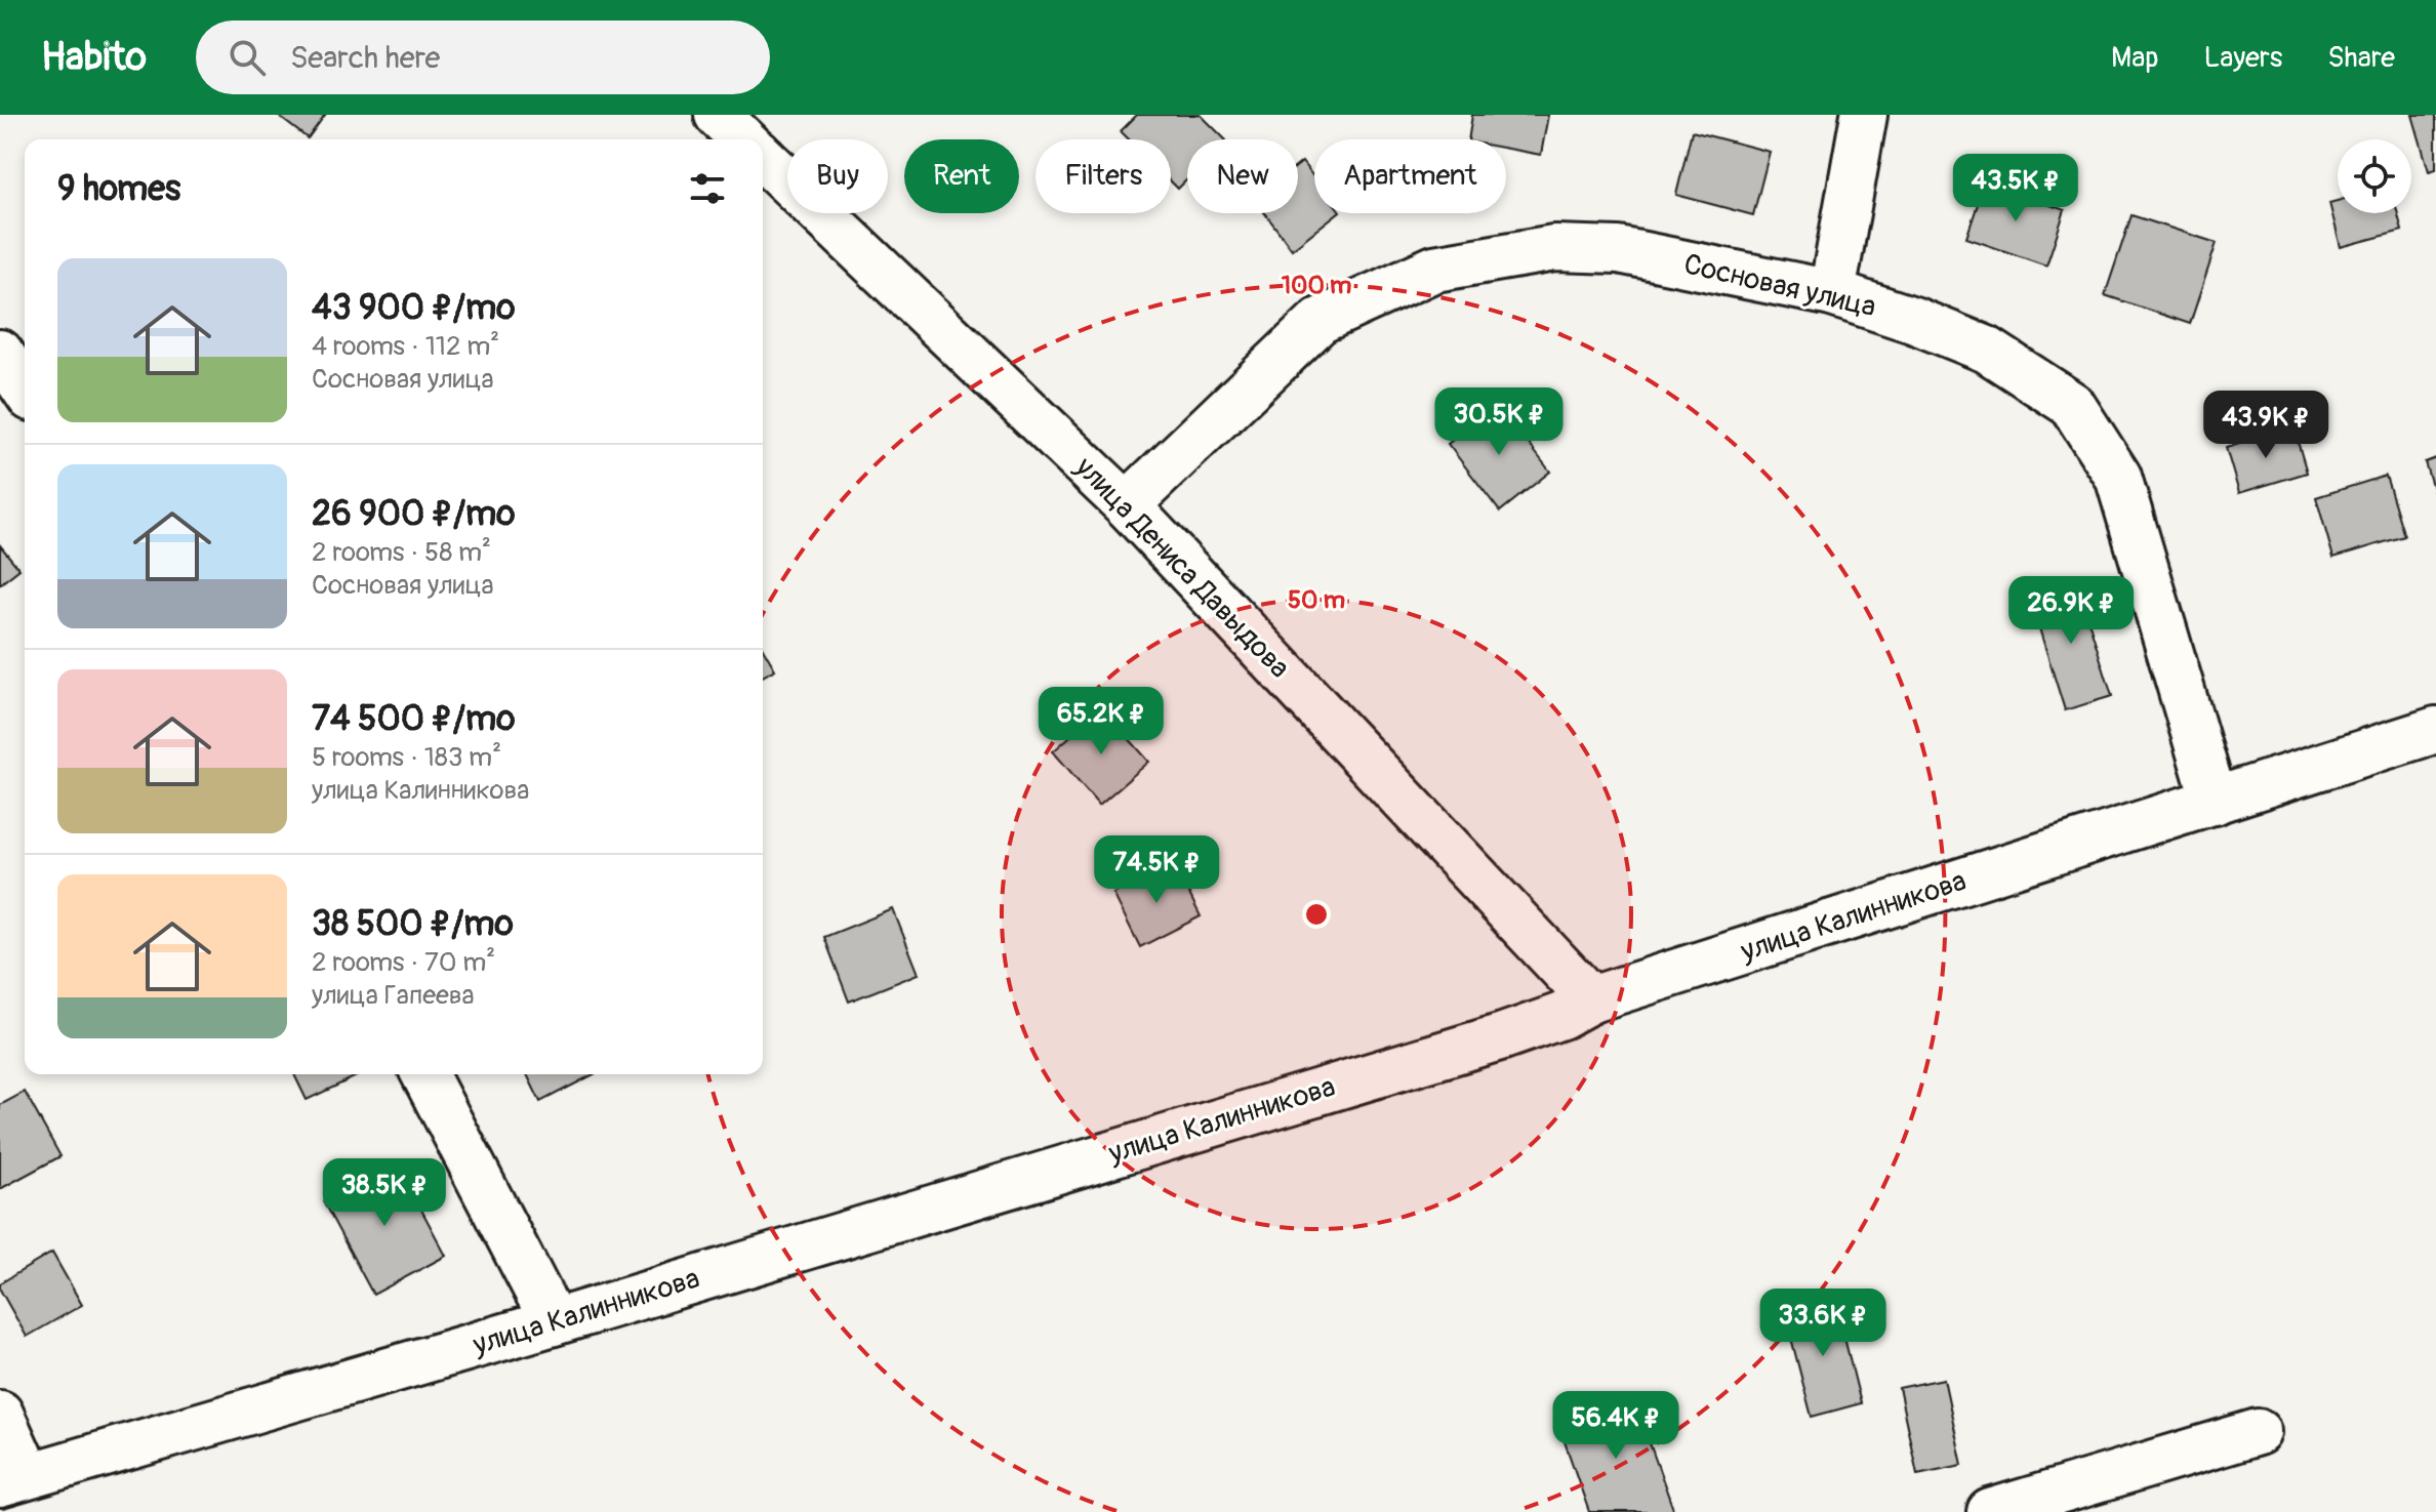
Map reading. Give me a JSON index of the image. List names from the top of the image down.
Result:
{
  "streets": {
    "street": ["Сосновая улица", "улица Дениса Давыдова", "улица Калинникова"]
  },
  "crossings": [
    ["Сосновая улица", "улица Дениса Давыдова"],
    ["Сосновая улица", "улица Калинникова"],
    ["улица Дениса Давыдова", "улица Калинникова"]
  ],
  "page": {
    "header": "Habito",
    "search": "Search here",
    "nav": ["Map", "Layers", "Share"],
    "chip": [
      "Buy",
      "Rent",
      "Filters",
      "New",
      "Apartment"
    ],
    "heading": "9 homes",
    "price": [
      "43.5K ₽",
      "30.5K ₽",
      "43.9K ₽",
      "26.9K ₽",
      "65.2K ₽",
      "74.5K ₽",
      "38.5K ₽",
      "33.6K ₽",
      "56.4K ₽"
    ],
    "list": [
      {
        "name": "43 900 ₽/mo",
        "note": "4 rooms · 112 m² · Сосновая улица"
      },
      {
        "name": "26 900 ₽/mo",
        "note": "2 rooms · 58 m² · Сосновая улица"
      },
      {
        "name": "74 500 ₽/mo",
        "note": "5 rooms · 183 m² · улица Калинникова"
      },
      {
        "name": "38 500 ₽/mo",
        "note": "2 rooms · 70 m² · улица Гапеева"
      }
    ]
  },
  "rings": ["100 m", "50 m"]
}
